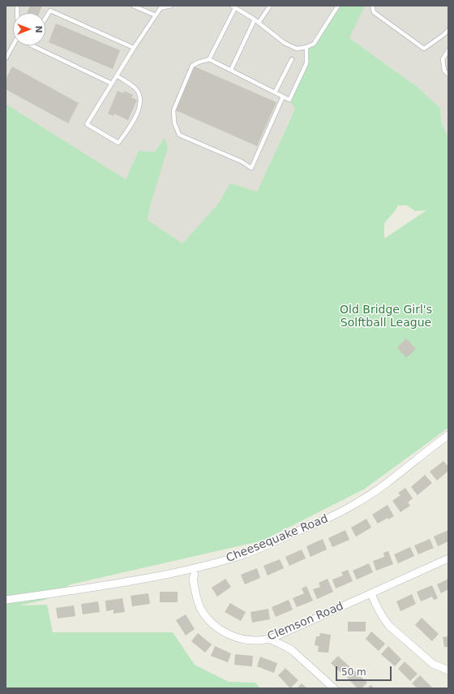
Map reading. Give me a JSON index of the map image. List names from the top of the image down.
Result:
{
  "streets": {
    "street": ["Cheesequake Road", "Clemson Road"]
  },
  "parks": ["Old Bridge Girl's Solftball League"],
  "scale_bar": "50 m",
  "north": "right"
}
